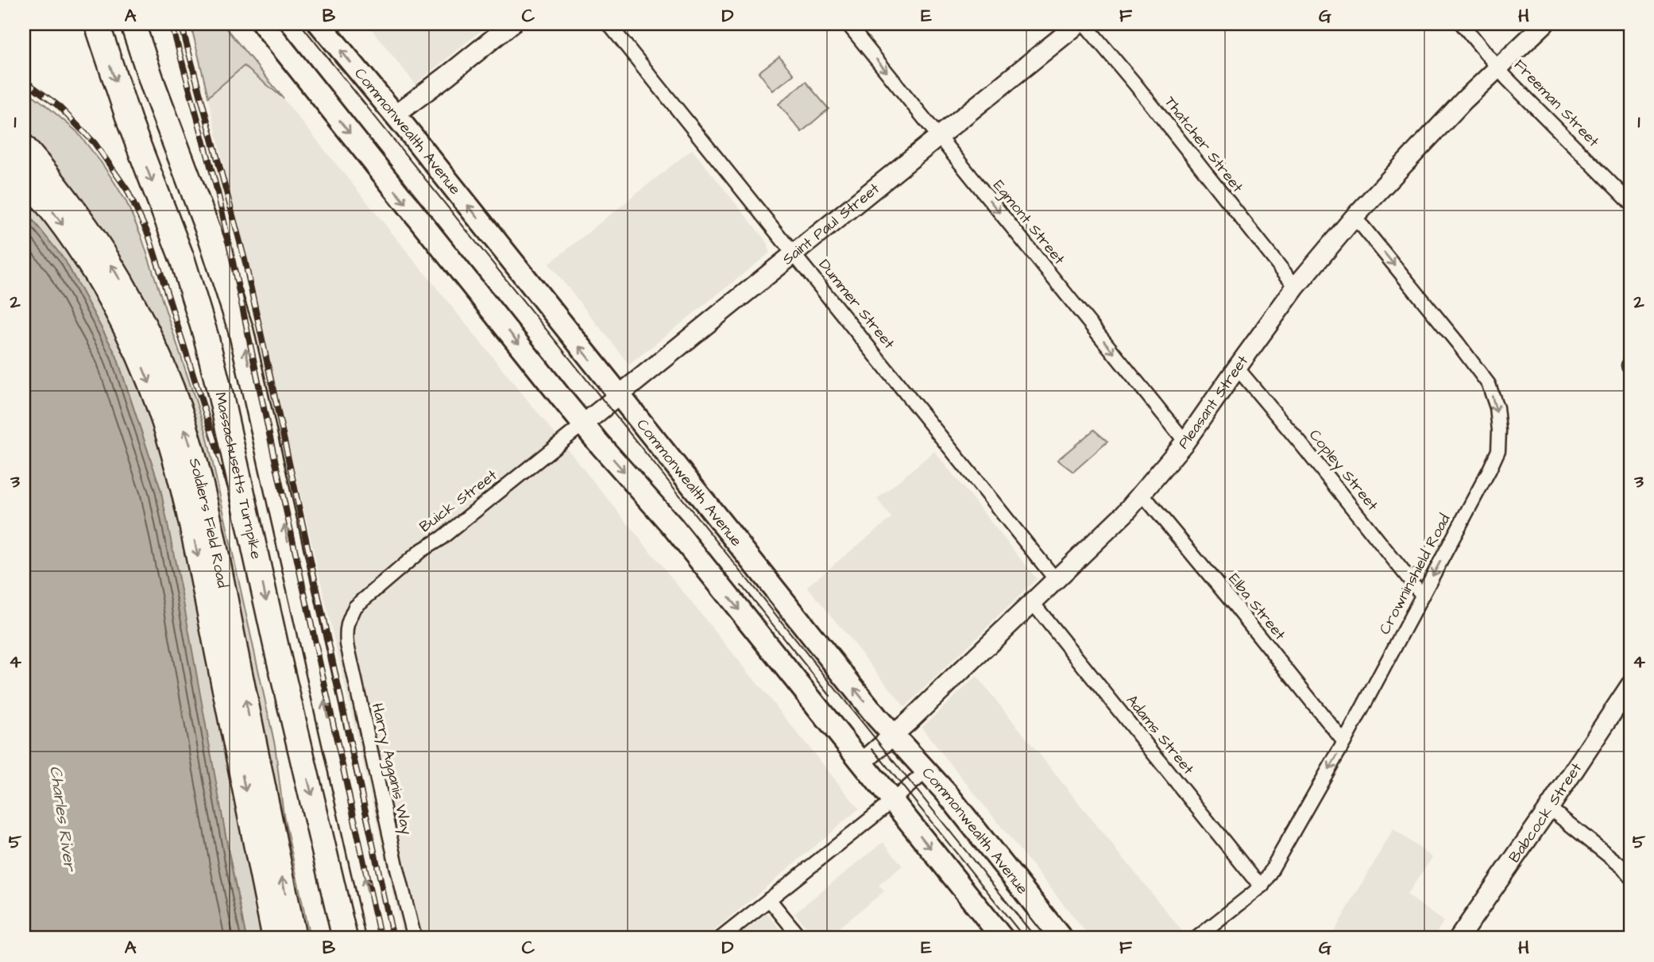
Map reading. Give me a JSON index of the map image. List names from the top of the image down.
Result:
{
  "streets": {
    "highway": ["Massachusetts Turnpike", "Soldiers Field Road"],
    "main road": ["Commonwealth Avenue"],
    "street": [
      "Freeman Street",
      "Thatcher Street",
      "Egmont Street",
      "Saint Paul Street",
      "Dummer Street",
      "Pleasant Street",
      "Copley Street",
      "Buick Street",
      "Crowninshield Road",
      "Elba Street",
      "Adams Street",
      "Harry Agganis Way",
      "Babcock Street"
    ]
  },
  "crossings": [
    ["Freeman Street", "Pleasant Street"],
    ["Commonwealth Avenue", "Saint Paul Street"],
    ["Commonwealth Avenue", "Pleasant Street"],
    ["Thatcher Street", "Pleasant Street"],
    ["Egmont Street", "Saint Paul Street"],
    ["Egmont Street", "Pleasant Street"],
    ["Saint Paul Street", "Dummer Street"],
    ["Saint Paul Street", "Buick Street"],
    ["Dummer Street", "Pleasant Street"],
    ["Pleasant Street", "Copley Street"],
    ["Pleasant Street", "Crowninshield Road"],
    ["Pleasant Street", "Elba Street"],
    ["Pleasant Street", "Adams Street"],
    ["Copley Street", "Crowninshield Road"],
    ["Buick Street", "Harry Agganis Way"],
    ["Crowninshield Road", "Elba Street"],
    ["Crowninshield Road", "Adams Street"]
  ],
  "one_way": ["Egmont Street", "Crowninshield Road"],
  "water": ["Charles River"],
  "grid": {
    "columns": [
      "A",
      "B",
      "C",
      "D",
      "E",
      "F",
      "G",
      "H"
    ],
    "rows": [
      "1",
      "2",
      "3",
      "4",
      "5"
    ]
  }
}
